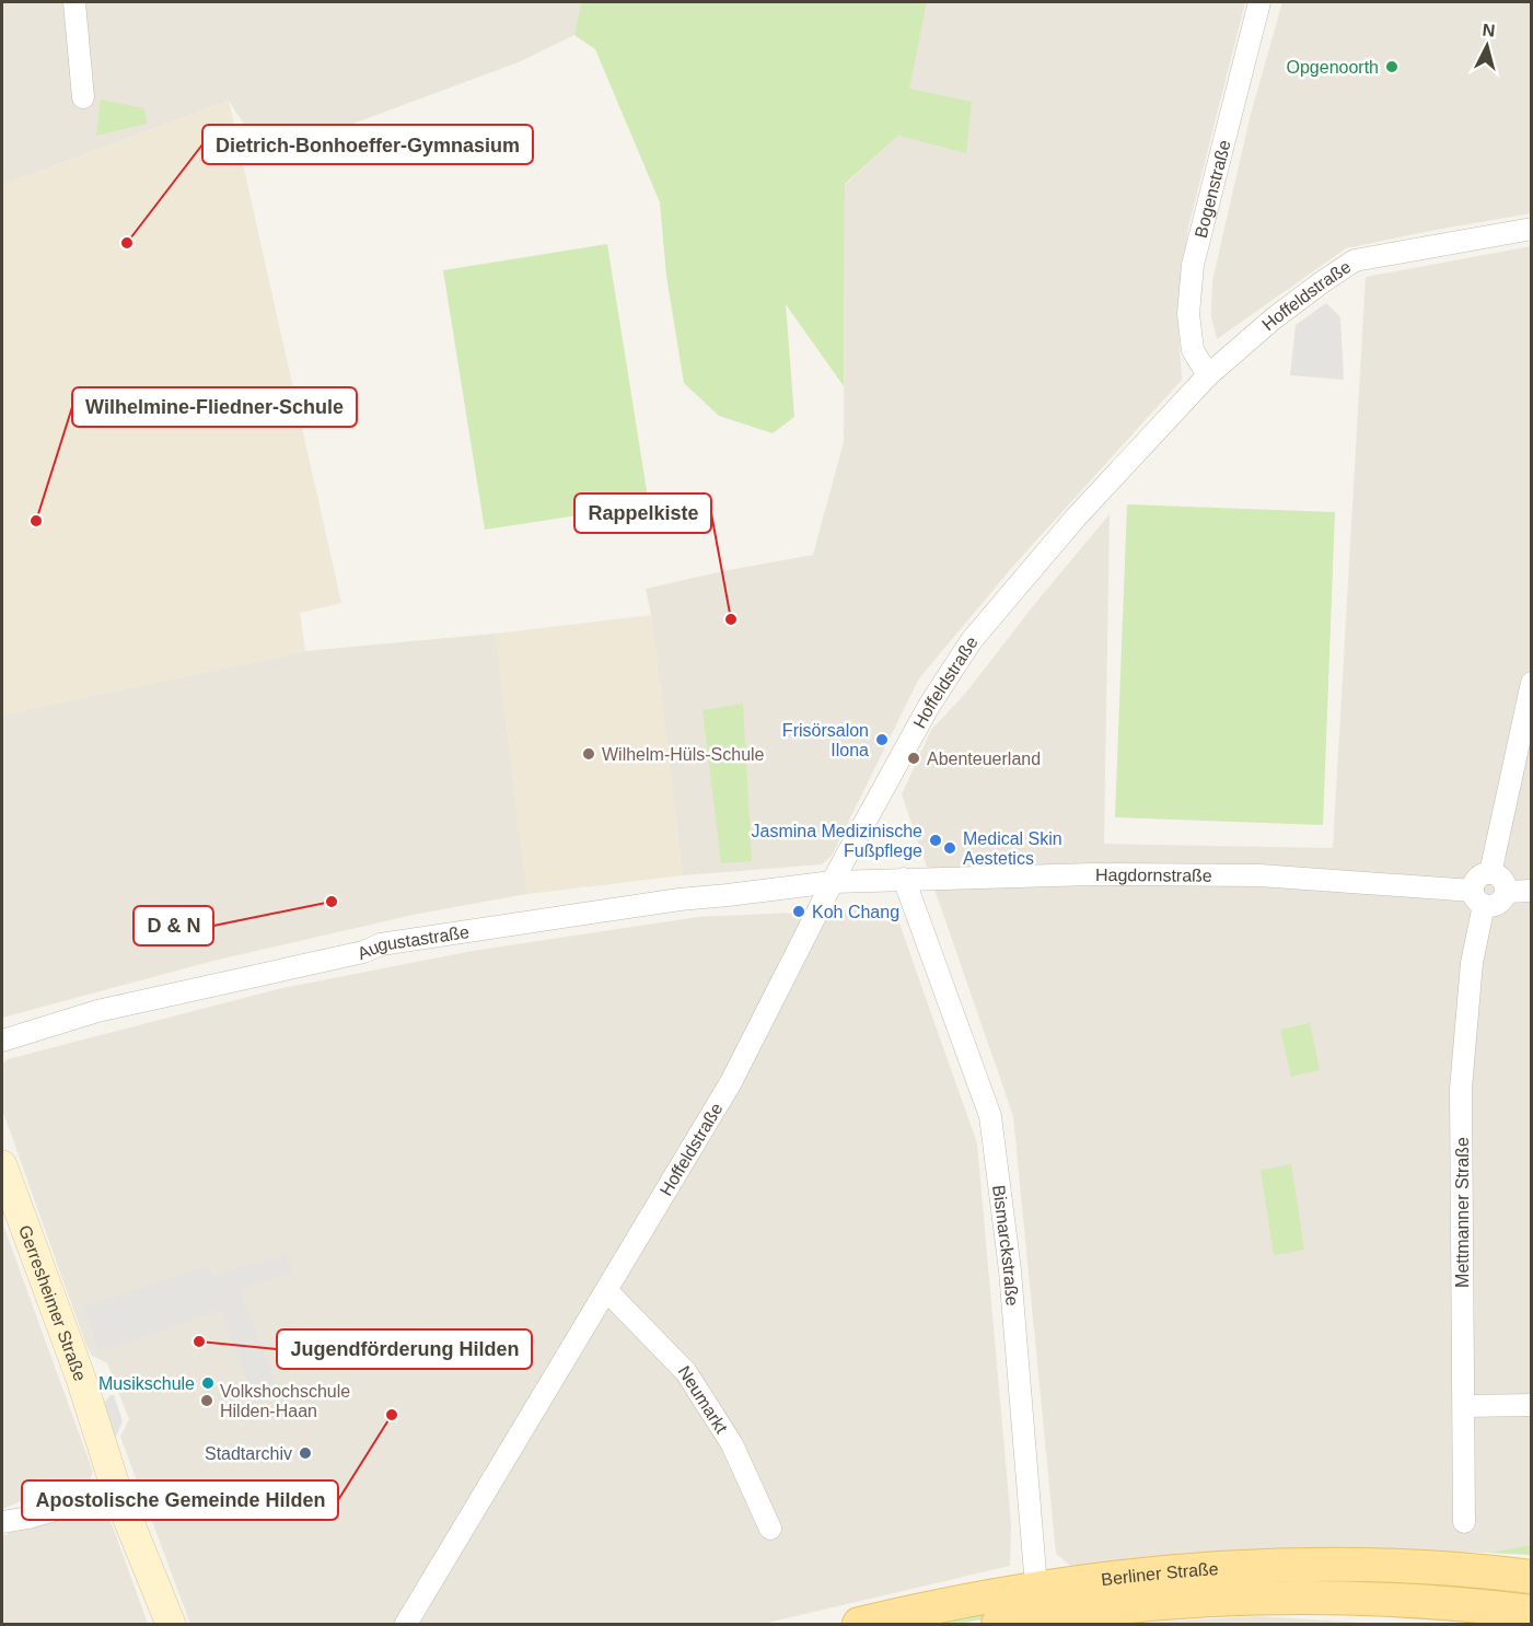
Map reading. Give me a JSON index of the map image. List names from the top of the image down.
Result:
{
  "streets": {
    "main road": ["Berliner Straße"],
    "street": [
      "Bogenstraße",
      "Hoffeldstraße",
      "Hagdornstraße",
      "Augustastraße",
      "Mettmanner Straße",
      "Bismarckstraße",
      "Gerresheimer Straße",
      "Neumarkt"
    ]
  },
  "crossings": [
    ["Bogenstraße", "Hoffeldstraße"],
    ["Hoffeldstraße", "Hagdornstraße"],
    ["Hoffeldstraße", "Augustastraße"],
    ["Hoffeldstraße", "Neumarkt"],
    ["Hagdornstraße", "Augustastraße"],
    ["Hagdornstraße", "Mettmanner Straße"],
    ["Hagdornstraße", "Bismarckstraße"],
    ["Bismarckstraße", "Berliner Straße"]
  ],
  "places": [
    "Opgenoorth",
    "Dietrich-Bonhoeffer-Gymnasium",
    "Wilhelmine-Fliedner-Schule",
    "Rappelkiste",
    "Frisörsalon Ilona",
    "Wilhelm-Hüls-Schule",
    "Abenteuerland",
    "Jasmina Medizinische Fußpflege",
    "Medical Skin Aestetics",
    "D & N",
    "Koh Chang",
    "Jugendförderung Hilden",
    "Musikschule",
    "Volkshochschule Hilden-Haan",
    "Apostolische Gemeinde Hilden",
    "Stadtarchiv"
  ],
  "north": "top"
}
